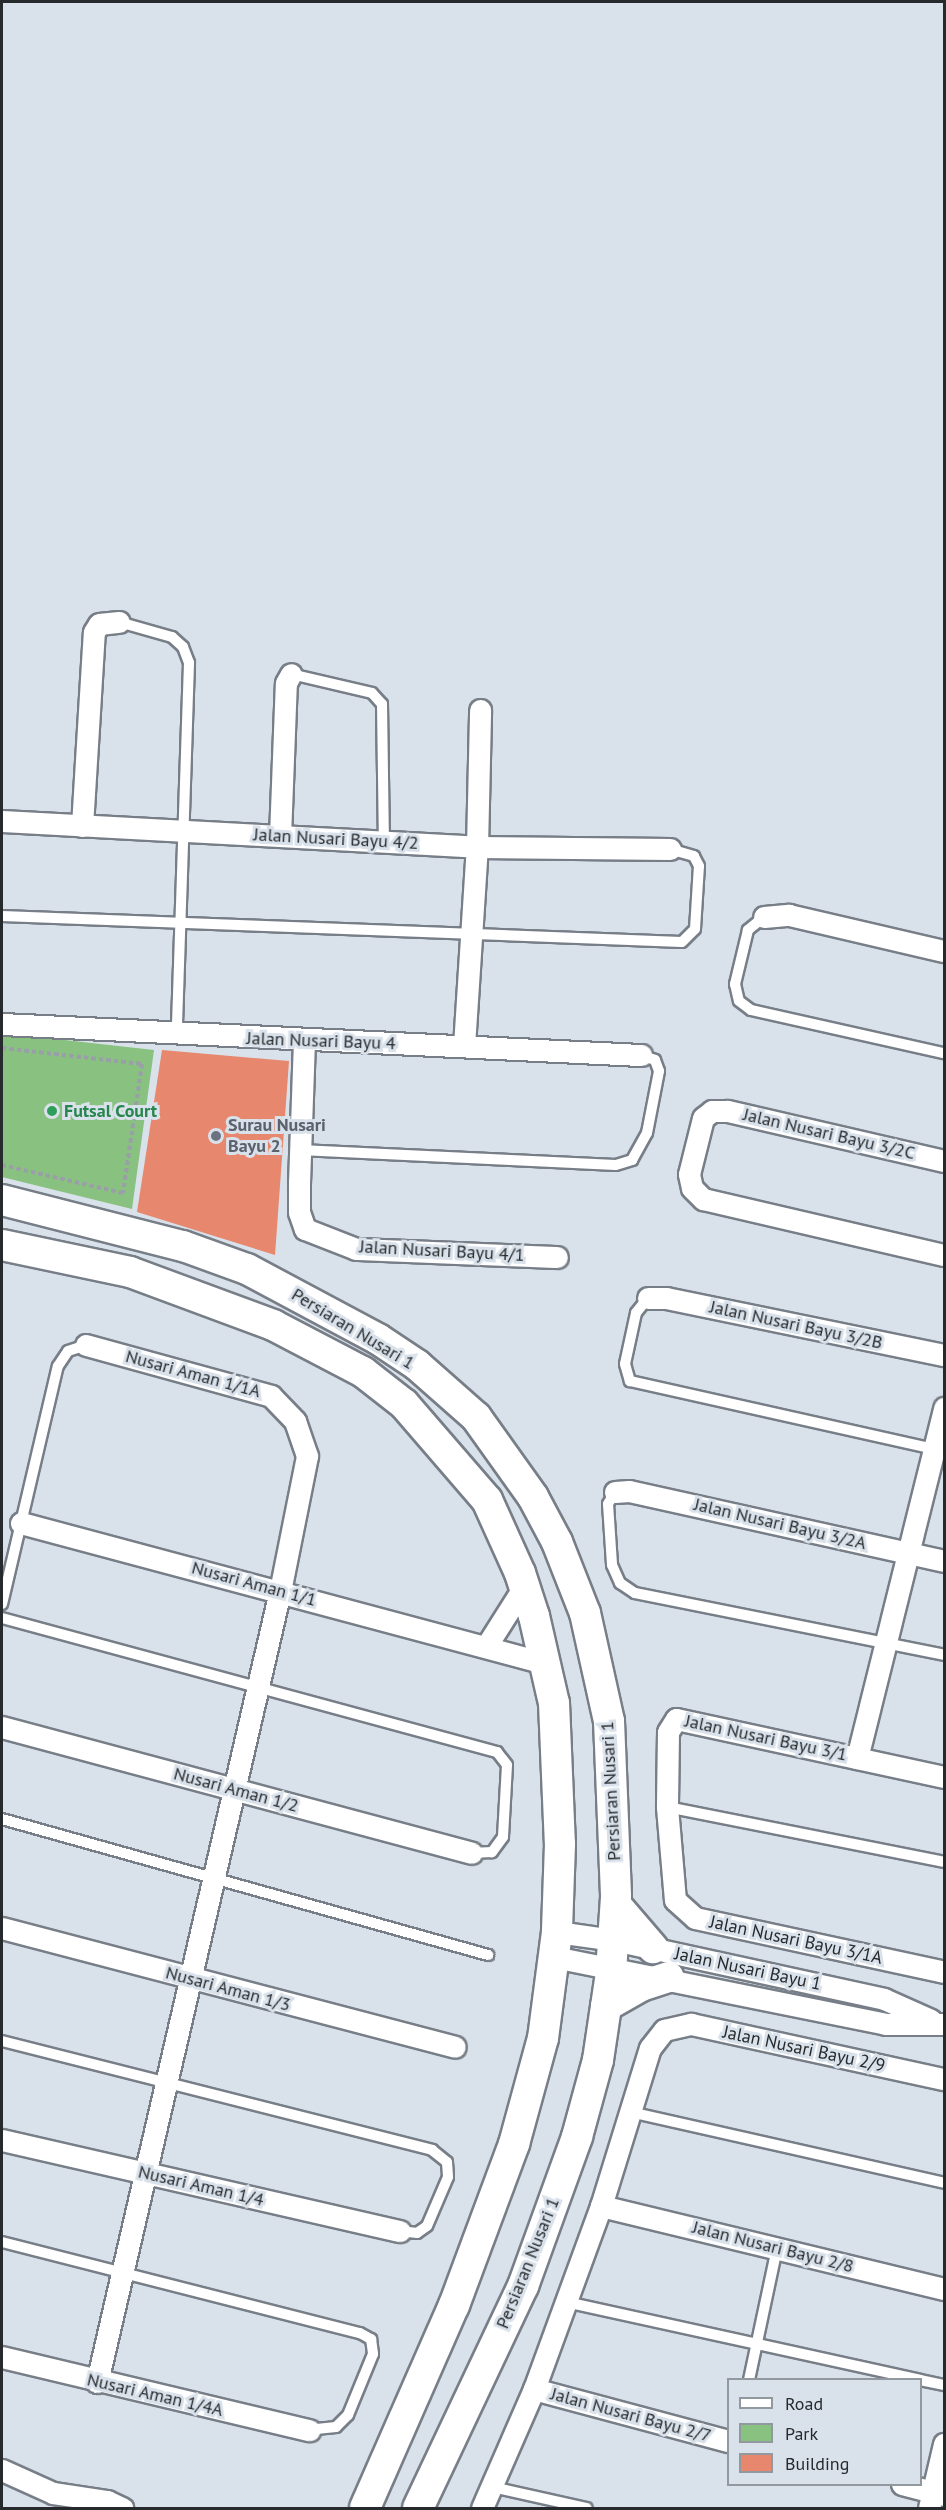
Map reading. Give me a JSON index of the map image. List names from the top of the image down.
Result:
{
  "streets": {
    "main road": ["Persiaran Nusari 1"],
    "street": [
      "Jalan Nusari Bayu 4/2",
      "Jalan Nusari Bayu 4",
      "Jalan Nusari Bayu 3/2C",
      "Jalan Nusari Bayu 4/1",
      "Jalan Nusari Bayu 3/2B",
      "Nusari Aman 1/1A",
      "Jalan Nusari Bayu 3/2A",
      "Nusari Aman 1/1",
      "Jalan Nusari Bayu 3/1",
      "Nusari Aman 1/2",
      "Jalan Nusari Bayu 3/1A",
      "Jalan Nusari Bayu 1",
      "Nusari Aman 1/3",
      "Jalan Nusari Bayu 2/9",
      "Nusari Aman 1/4",
      "Jalan Nusari Bayu 2/8",
      "Nusari Aman 1/4A",
      "Jalan Nusari Bayu 2/7"
    ]
  },
  "crossings": [
    ["Jalan Nusari Bayu 4", "Jalan Nusari Bayu 4/1"],
    ["Persiaran Nusari 1", "Nusari Aman 1/1"],
    ["Persiaran Nusari 1", "Jalan Nusari Bayu 1"],
    ["Nusari Aman 1/1A", "Nusari Aman 1/1"],
    ["Nusari Aman 1/1A", "Nusari Aman 1/2"],
    ["Nusari Aman 1/1A", "Nusari Aman 1/3"],
    ["Nusari Aman 1/1A", "Nusari Aman 1/4"],
    ["Nusari Aman 1/1A", "Nusari Aman 1/4A"],
    ["Jalan Nusari Bayu 3/1", "Jalan Nusari Bayu 3/1A"]
  ],
  "places": ["Futsal Court", "Surau Nusari Bayu 2"],
  "legend": ["Road", "Park", "Building"]
}
